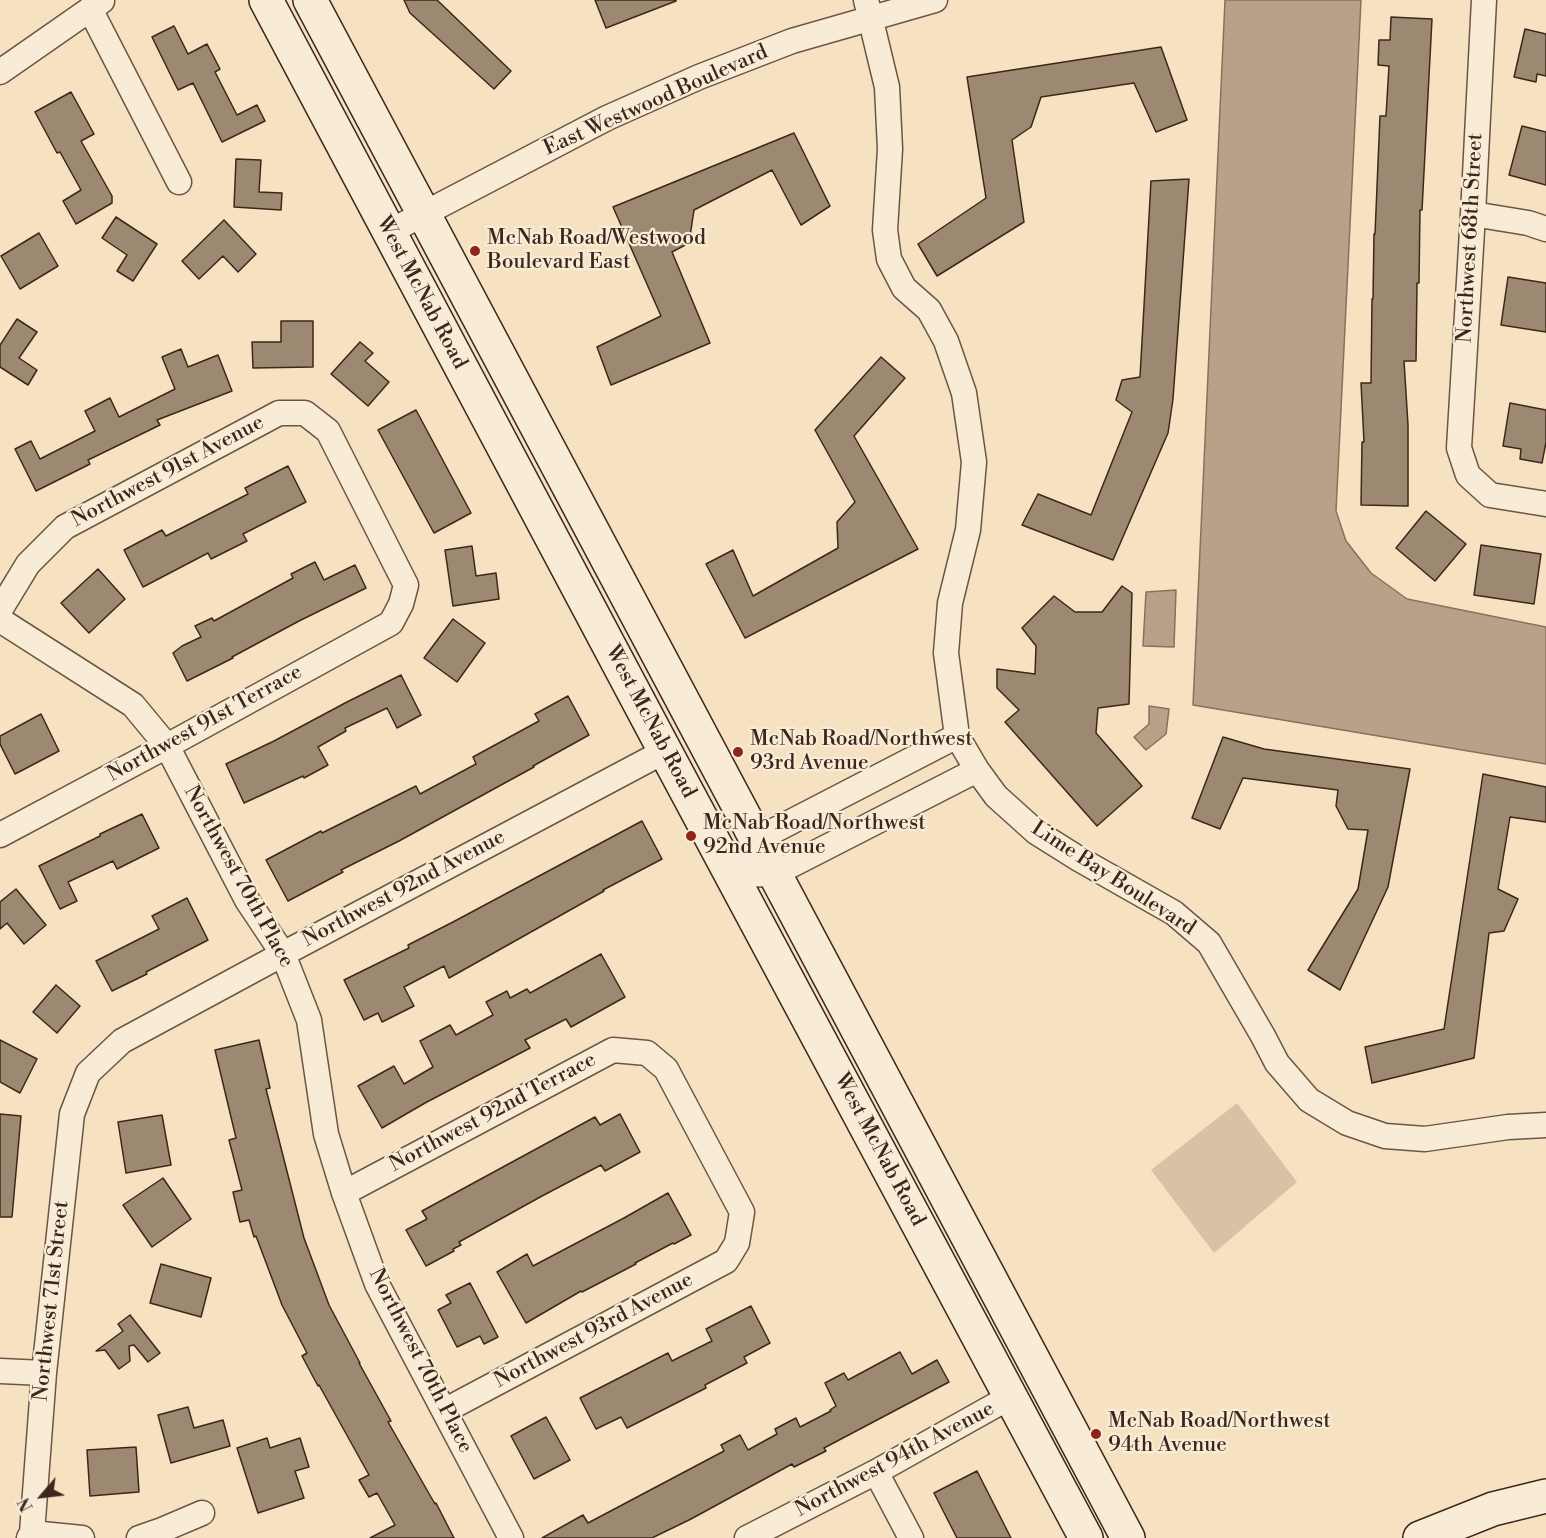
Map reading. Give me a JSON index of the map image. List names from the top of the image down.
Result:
{
  "streets": {
    "main road": ["West McNab Road"],
    "street": [
      "East Westwood Boulevard",
      "Northwest 68th Street",
      "Northwest 91st Avenue",
      "Northwest 91st Terrace",
      "Northwest 70th Place",
      "Lime Bay Boulevard",
      "Northwest 92nd Avenue",
      "Northwest 92nd Terrace",
      "Northwest 71st Street",
      "Northwest 93rd Avenue",
      "Northwest 94th Avenue"
    ]
  },
  "crossings": [
    ["East Westwood Boulevard", "West McNab Road"],
    ["East Westwood Boulevard", "Lime Bay Boulevard"],
    ["West McNab Road", "Northwest 92nd Avenue"],
    ["West McNab Road", "Northwest 94th Avenue"],
    ["Northwest 91st Avenue", "Northwest 91st Terrace"],
    ["Northwest 91st Terrace", "Northwest 70th Place"],
    ["Northwest 70th Place", "Northwest 92nd Avenue"],
    ["Northwest 70th Place", "Northwest 92nd Terrace"],
    ["Northwest 70th Place", "Northwest 93rd Avenue"],
    ["Northwest 92nd Avenue", "Northwest 71st Street"],
    ["Northwest 92nd Terrace", "Northwest 93rd Avenue"]
  ],
  "places": [
    "McNab Road/Westwood Boulevard East",
    "McNab Road/Northwest 93rd Avenue",
    "McNab Road/Northwest 92nd Avenue",
    "McNab Road/Northwest 94th Avenue"
  ],
  "north": "bottom left"
}
